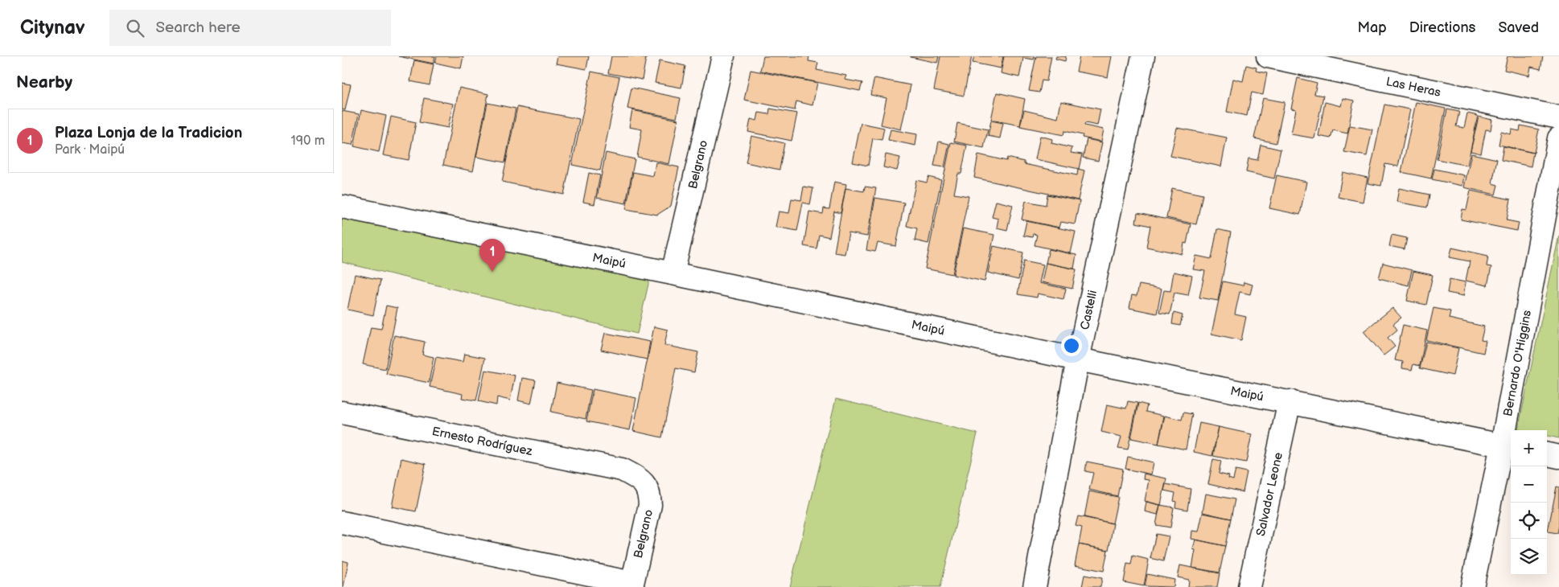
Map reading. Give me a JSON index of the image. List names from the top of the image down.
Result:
{
  "streets": {
    "street": [
      "Las Heras",
      "Belgrano",
      "Maipú",
      "Castelli",
      "Bernardo O'Higgins",
      "Ernesto Rodríguez",
      "Salvador Leone"
    ]
  },
  "crossings": [
    ["Belgrano", "Maipú"],
    ["Belgrano", "Ernesto Rodríguez"],
    ["Maipú", "Castelli"],
    ["Maipú", "Bernardo O'Higgins"],
    ["Maipú", "Salvador Leone"]
  ],
  "page": {
    "header": "Citynav",
    "search": "Search here",
    "nav": ["Map", "Directions", "Saved"],
    "heading": "Nearby",
    "list": [
      {
        "mark": "1",
        "name": "Plaza Lonja de la Tradicion",
        "note": "Park · Maipú",
        "value": "190 m"
      }
    ],
    "pins": "1",
    "map_buttons": ["+", "−"]
  }
}
